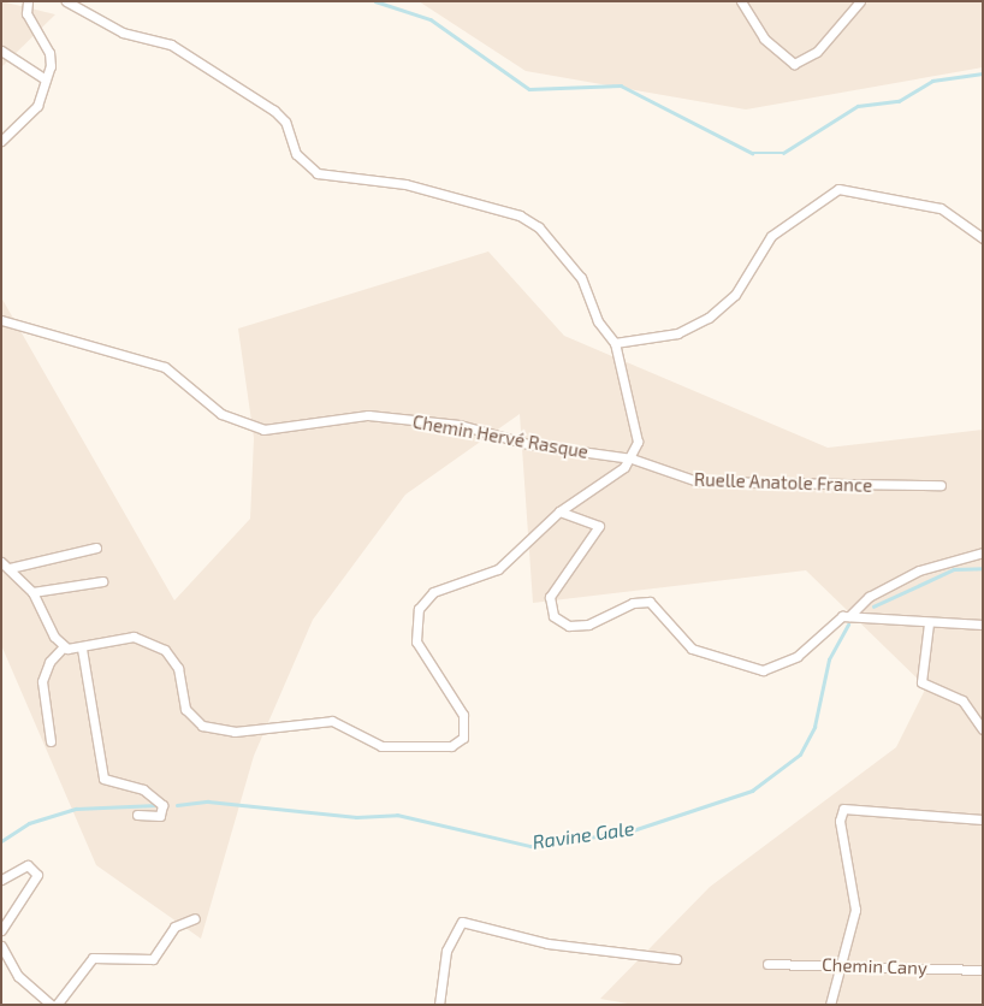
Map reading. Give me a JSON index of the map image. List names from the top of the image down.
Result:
{
  "streets": {
    "street": ["Chemin Hervé Rasque", "Ruelle Anatole France", "Chemin Cany"]
  },
  "crossings": [
    ["Chemin Hervé Rasque", "Ruelle Anatole France"]
  ],
  "water": ["Ravine Gale"]
}
